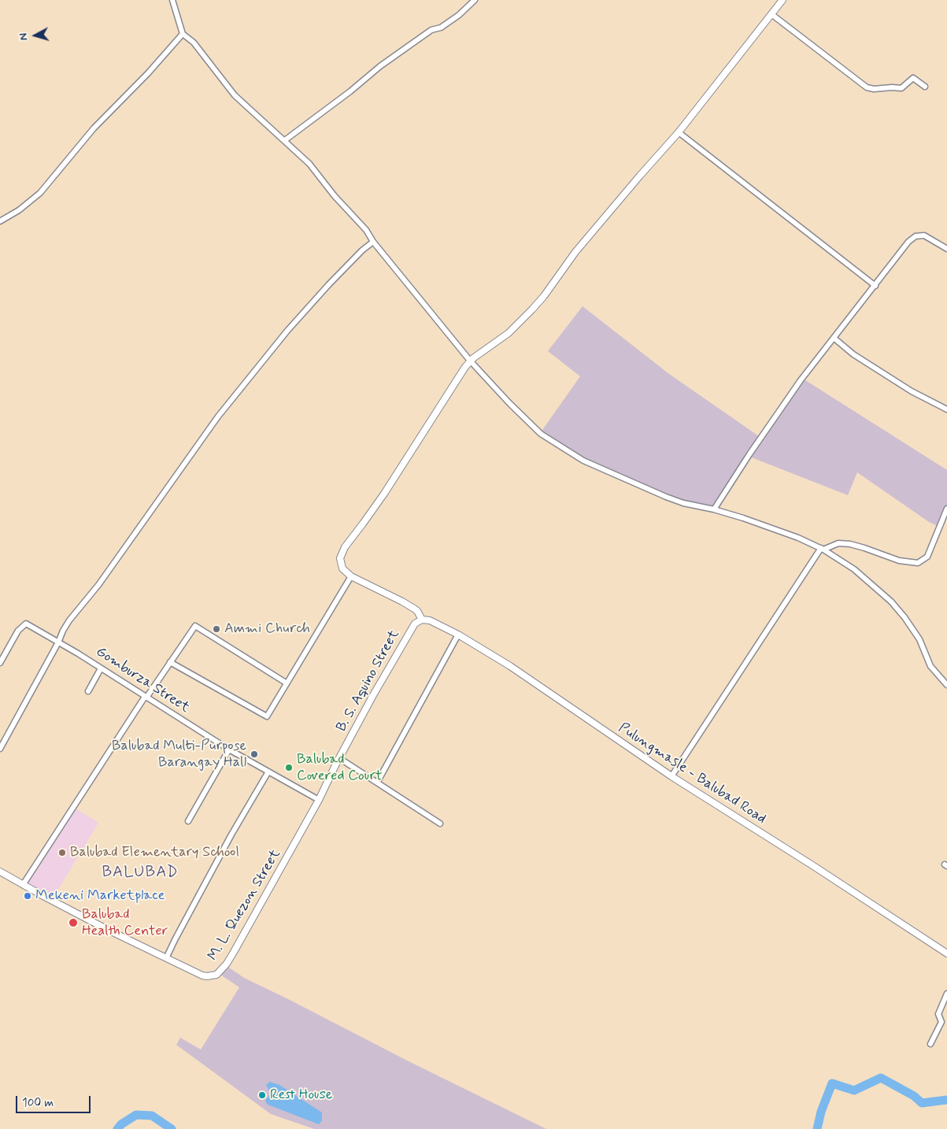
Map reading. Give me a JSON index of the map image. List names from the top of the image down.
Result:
{
  "streets": {
    "street": [
      "Gomburza Street",
      "B. S. Aquino Street",
      "Pulungmasle - Balubad Road",
      "M. L. Quezon Street"
    ]
  },
  "crossings": [
    ["Gomburza Street", "B. S. Aquino Street"],
    ["Gomburza Street", "M. L. Quezon Street"],
    ["B. S. Aquino Street", "Pulungmasle - Balubad Road"],
    ["B. S. Aquino Street", "M. L. Quezon Street"]
  ],
  "districts": ["BALUBAD"],
  "places": [
    "Ammi Church",
    "Balubad Multi-Purpose Barangay Hall",
    "Balubad Covered Court",
    "Balubad Elementary School",
    "Mekeni Marketplace",
    "Balubad Health Center",
    "Rest House"
  ],
  "scale_bar": "100 m",
  "north": "left"
}
